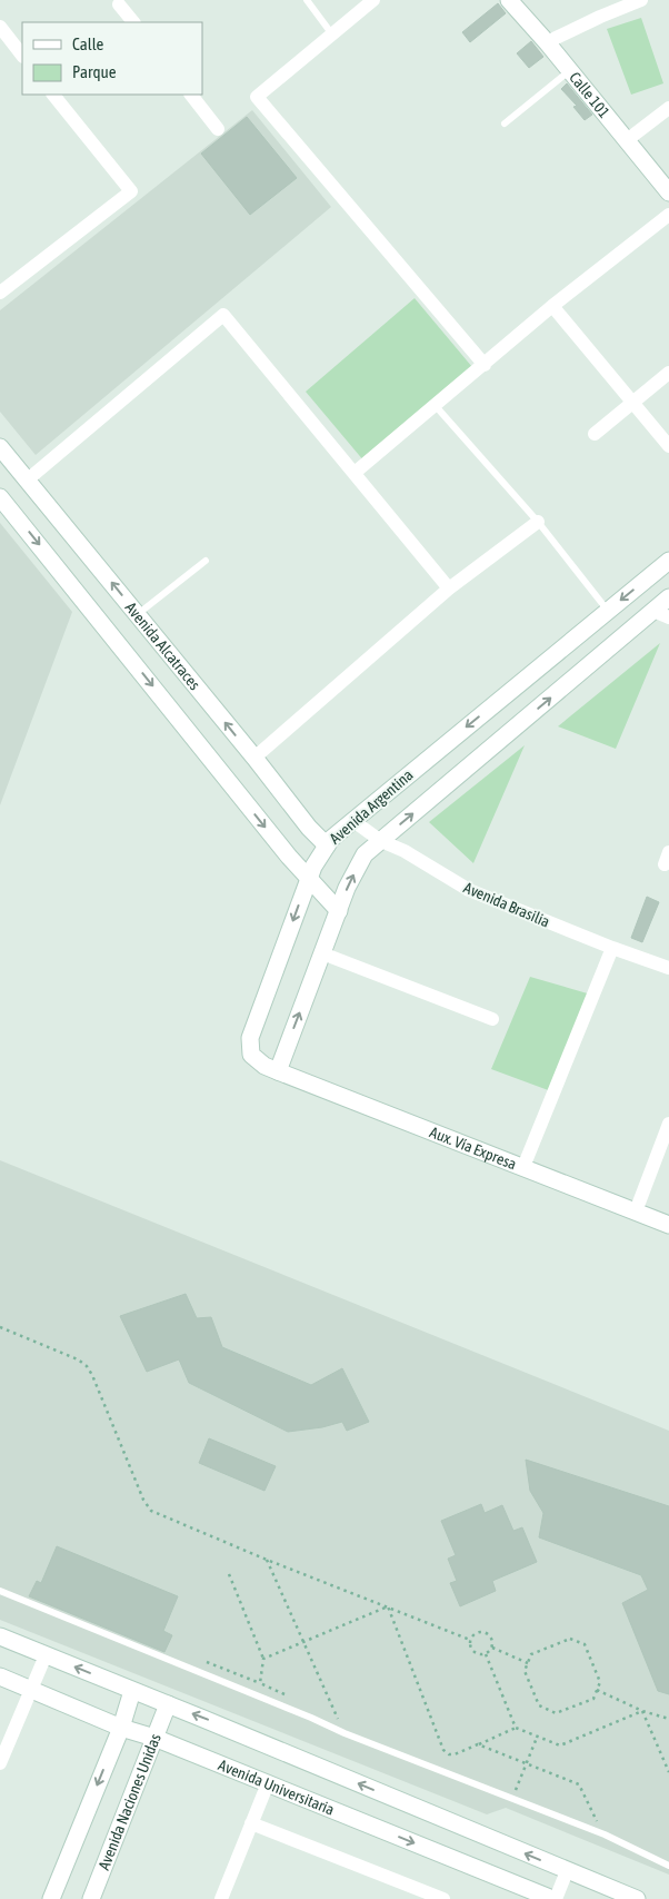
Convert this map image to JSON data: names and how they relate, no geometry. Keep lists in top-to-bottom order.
{
  "streets": {
    "main road": [
      "Calle 101",
      "Avenida Alcatraces",
      "Avenida Argentina",
      "Aux. Vía Expresa",
      "Avenida Universitaria",
      "Avenida Naciones Unidas"
    ],
    "street": ["Avenida Brasilia"]
  },
  "crossings": [
    ["Avenida Alcatraces", "Avenida Argentina"],
    ["Avenida Argentina", "Avenida Brasilia"],
    ["Avenida Argentina", "Aux. Vía Expresa"],
    ["Avenida Universitaria", "Avenida Naciones Unidas"]
  ],
  "legend": ["Calle", "Parque"]
}
